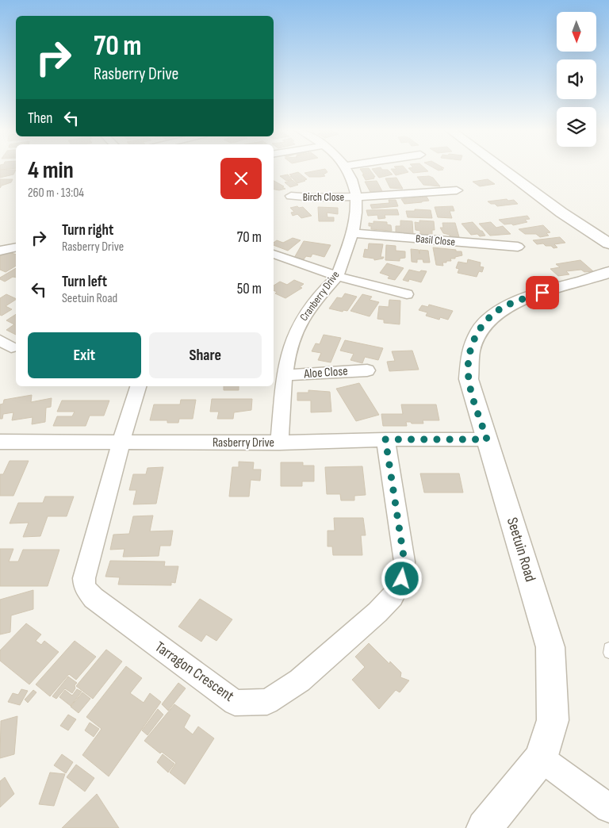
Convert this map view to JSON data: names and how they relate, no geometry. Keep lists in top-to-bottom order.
{
  "streets": {
    "street": [
      "Birch Close",
      "Basil Close",
      "Cranberry Drive",
      "Aloe Close",
      "Rasberry Drive",
      "Seetuin Road",
      "Tarragon Crescent"
    ]
  },
  "crossings": [
    ["Birch Close", "Cranberry Drive"],
    ["Basil Close", "Cranberry Drive"],
    ["Cranberry Drive", "Aloe Close"],
    ["Cranberry Drive", "Rasberry Drive"],
    ["Rasberry Drive", "Seetuin Road"],
    ["Rasberry Drive", "Tarragon Crescent"]
  ],
  "north": "bottom",
  "page": {
    "turn": ["70 m", "Rasberry Drive"],
    "then": "Then",
    "heading": ["4 min", "260 m · 13:04"],
    "list": [
      {
        "name": "Turn right",
        "note": "Rasberry Drive",
        "value": "70 m"
      },
      {
        "name": "Turn left",
        "note": "Seetuin Road",
        "value": "50 m"
      }
    ],
    "buttons": ["Exit", "Share"]
  }
}
